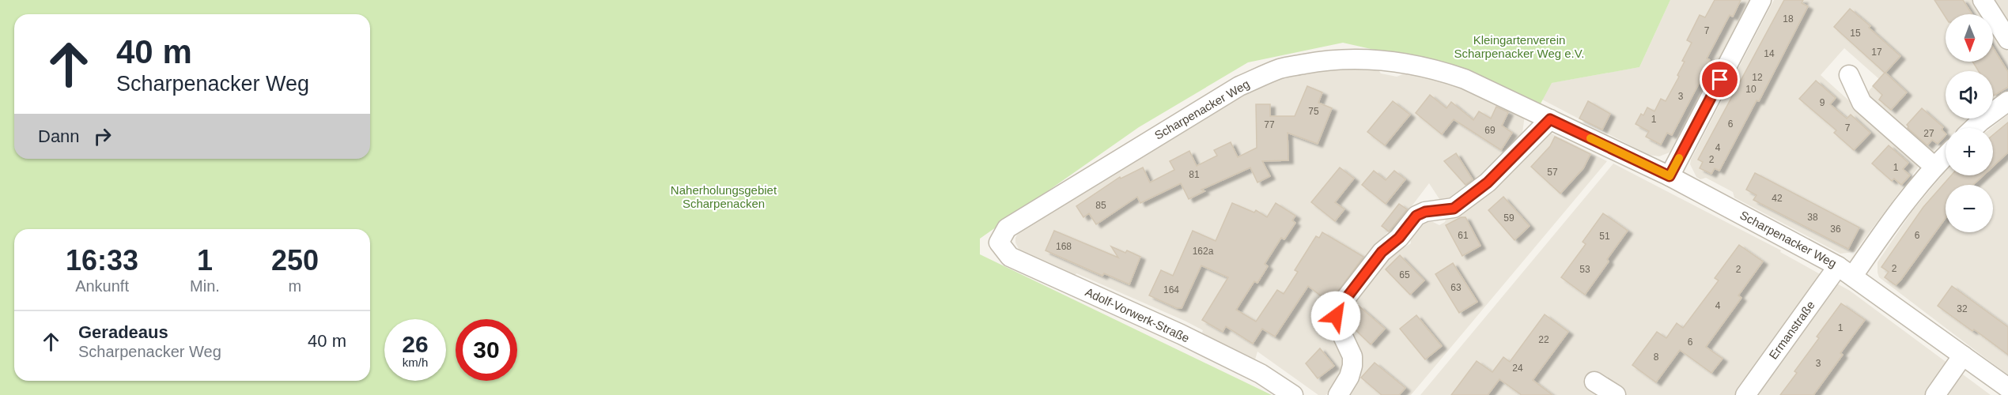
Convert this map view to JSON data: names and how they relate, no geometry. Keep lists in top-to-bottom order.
{
  "streets": {
    "street": ["Scharpenacker Weg", "Adolf-Vorwerk-Straße", "Ermanstraße"]
  },
  "crossings": [
    ["Scharpenacker Weg", "Adolf-Vorwerk-Straße"],
    ["Scharpenacker Weg", "Ermanstraße"]
  ],
  "parks": ["Kleingartenverein Scharpenacker Weg e.V.", "Naherholungsgebiet Scharpenacken"],
  "house_numbers": [
    "18",
    "7",
    "15",
    "17",
    "14",
    "12",
    "10",
    "3",
    "9",
    "75",
    "1",
    "6",
    "77",
    "7",
    "69",
    "27",
    "4",
    "2",
    "1",
    "57",
    "81",
    "42",
    "85",
    "38",
    "59",
    "36",
    "61",
    "6",
    "51",
    "168",
    "162a",
    "2",
    "53",
    "2",
    "65",
    "63",
    "164",
    "4",
    "32",
    "1",
    "22",
    "6",
    "8",
    "3",
    "24"
  ],
  "north": "bottom",
  "page": {
    "map_buttons": ["+", "−"],
    "turn": ["40 m", "Scharpenacker Weg"],
    "then": "Dann",
    "eta": [
      "16:33",
      "Ankunft",
      "1",
      "Min.",
      "250",
      "m"
    ],
    "list": [
      {
        "name": "Geradeaus",
        "note": "Scharpenacker Weg",
        "value": "40 m"
      }
    ],
    "speed": "26 km/h",
    "limit": "30"
  }
}
